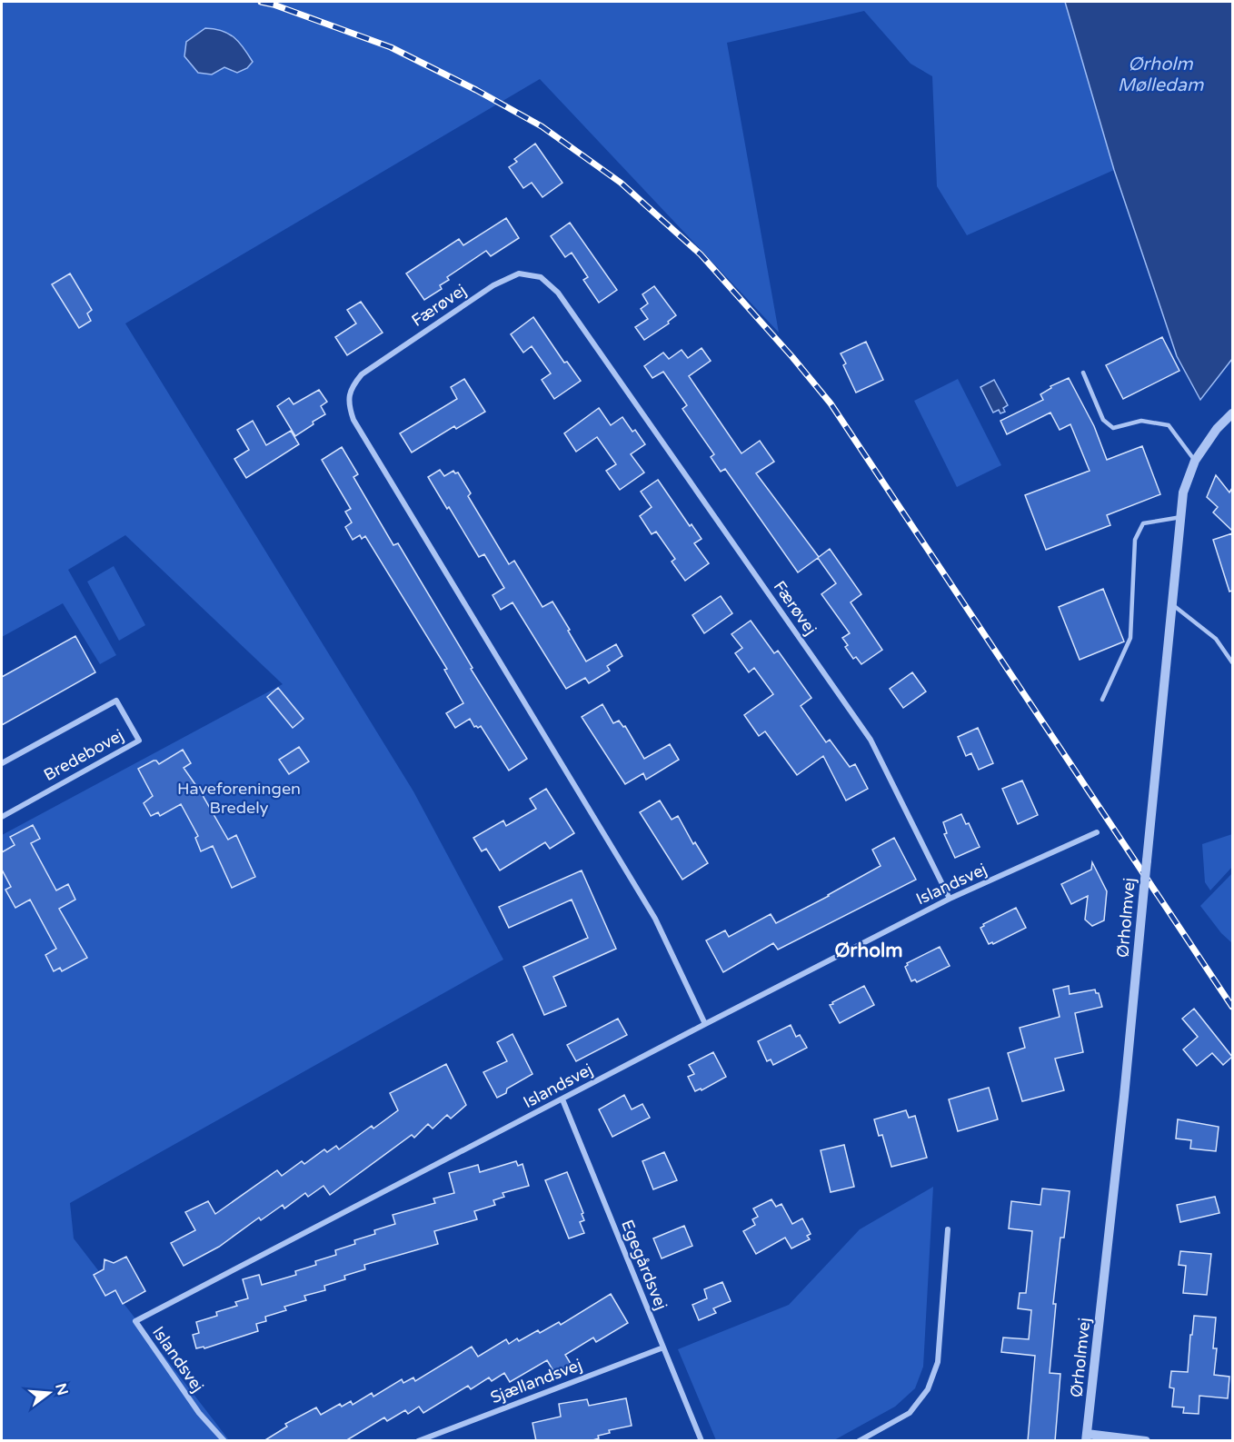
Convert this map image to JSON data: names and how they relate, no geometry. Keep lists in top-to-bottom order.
{
  "streets": {
    "street": [
      "Færøvej",
      "Bredebovej",
      "Islandsvej",
      "Ørholmvej",
      "Egegårdsvej",
      "Sjællandsvej"
    ]
  },
  "crossings": [
    ["Færøvej", "Islandsvej"],
    ["Islandsvej", "Egegårdsvej"],
    ["Egegårdsvej", "Sjællandsvej"]
  ],
  "districts": ["Ørholm"],
  "water": ["Ørholm Mølledam"],
  "parks": ["Haveforeningen Bredely"],
  "north": "right"
}
